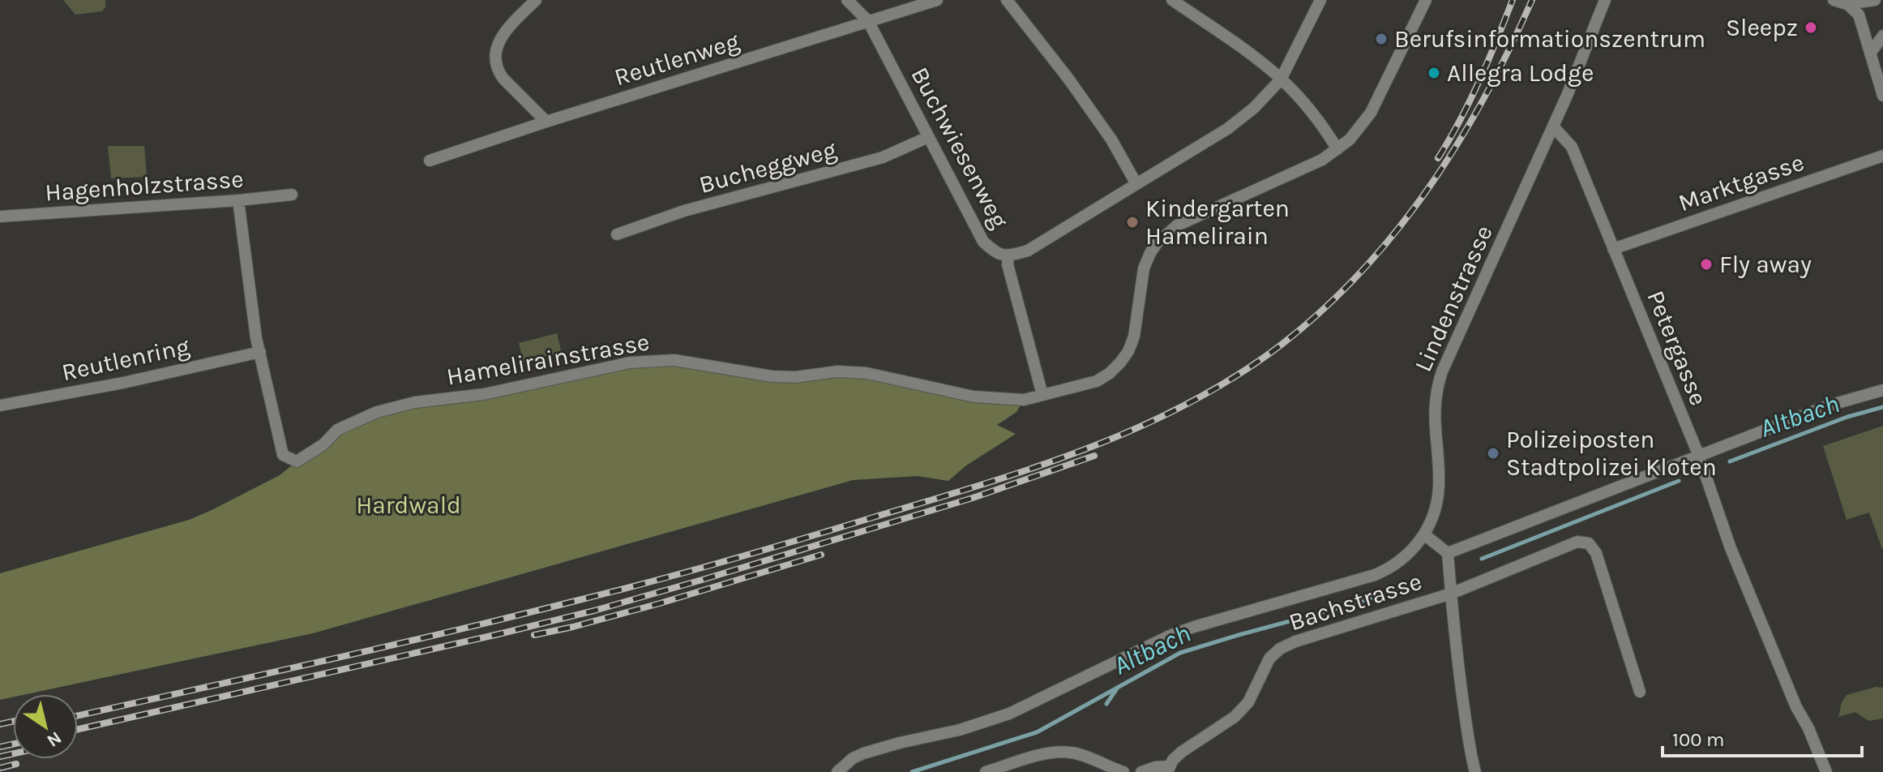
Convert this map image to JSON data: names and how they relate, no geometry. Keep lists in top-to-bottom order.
{
  "streets": {
    "street": [
      "Reutlenweg",
      "Buchwiesenweg",
      "Bucheggweg",
      "Marktgasse",
      "Hagenholzstrasse",
      "Lindenstrasse",
      "Petergasse",
      "Reutlenring",
      "Hamelirainstrasse",
      "Bachstrasse"
    ]
  },
  "crossings": [
    ["Reutlenweg", "Buchwiesenweg"],
    ["Buchwiesenweg", "Bucheggweg"],
    ["Marktgasse", "Petergasse"],
    ["Hagenholzstrasse", "Hamelirainstrasse"],
    ["Lindenstrasse", "Petergasse"],
    ["Reutlenring", "Hamelirainstrasse"]
  ],
  "water": ["Altbach"],
  "parks": ["Hardwald"],
  "places": [
    "Sleepz",
    "Berufsinformationszentrum",
    "Allegra Lodge",
    "Kindergarten Hamelirain",
    "Fly away",
    "Polizeiposten Stadtpolizei Kloten"
  ],
  "scale_bar": "100 m",
  "north": "bottom right"
}
